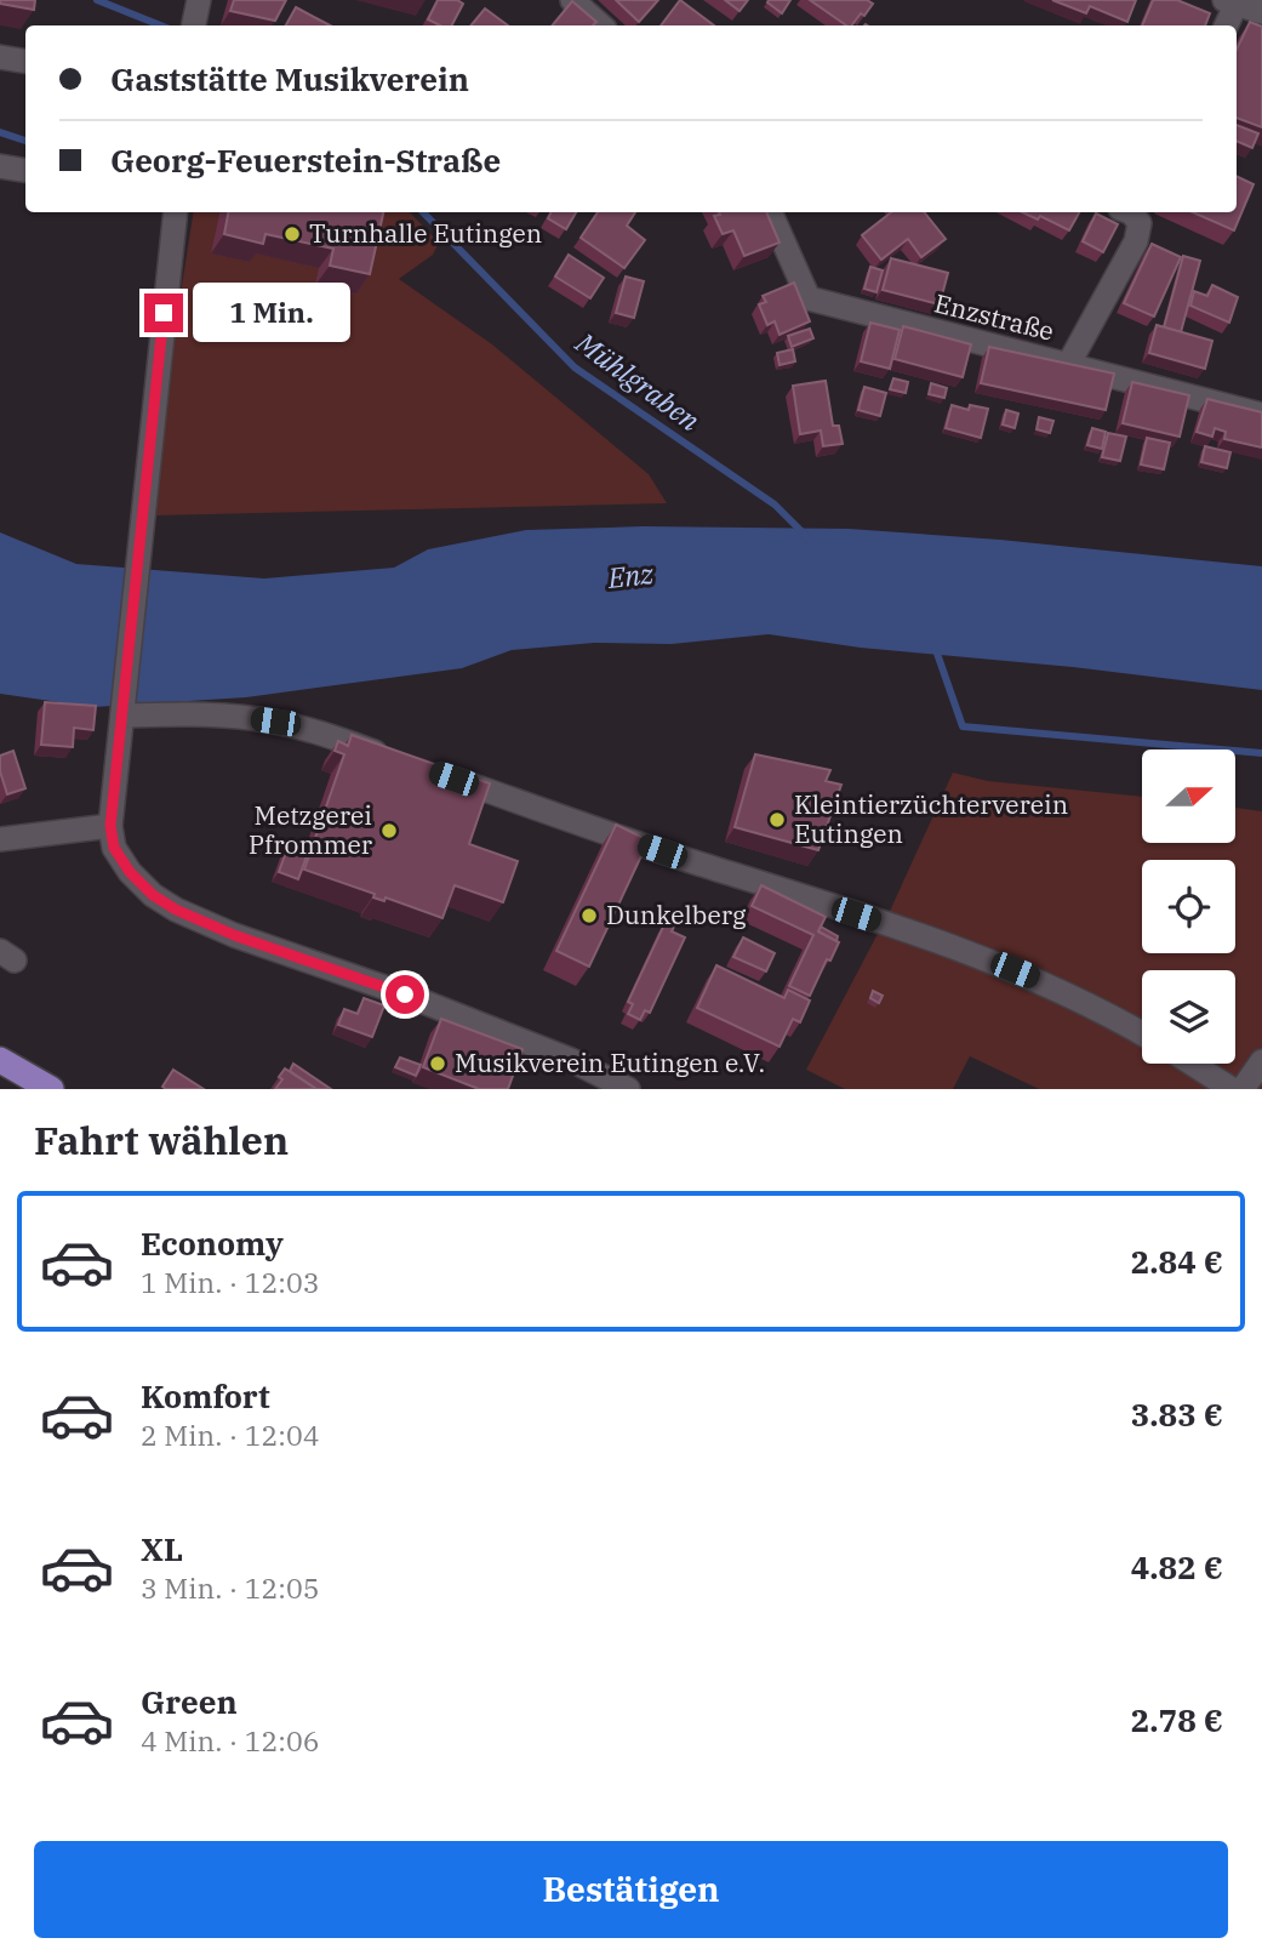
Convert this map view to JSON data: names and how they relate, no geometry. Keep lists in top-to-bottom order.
{
  "streets": {
    "street": ["Enzstraße"]
  },
  "water": ["Mühlgraben", "Enz"],
  "places": [
    "Turnhalle Eutingen",
    "Kleintierzüchterverein Eutingen",
    "Metzgerei Pfrommer",
    "Dunkelberg",
    "Musikverein Eutingen e.V."
  ],
  "north": "right",
  "page": {
    "banner": ["Gaststätte Musikverein", "Georg-Feuerstein-Straße"],
    "bubble": "1 Min.",
    "heading": "Fahrt wählen",
    "list": [
      {
        "name": "Economy",
        "note": "1 Min. · 12:03",
        "value": "2.84 €"
      },
      {
        "name": "Komfort",
        "note": "2 Min. · 12:04",
        "value": "3.83 €"
      },
      {
        "name": "XL",
        "note": "3 Min. · 12:05",
        "value": "4.82 €"
      },
      {
        "name": "Green",
        "note": "4 Min. · 12:06",
        "value": "2.78 €"
      }
    ],
    "buttons": "Bestätigen"
  }
}
